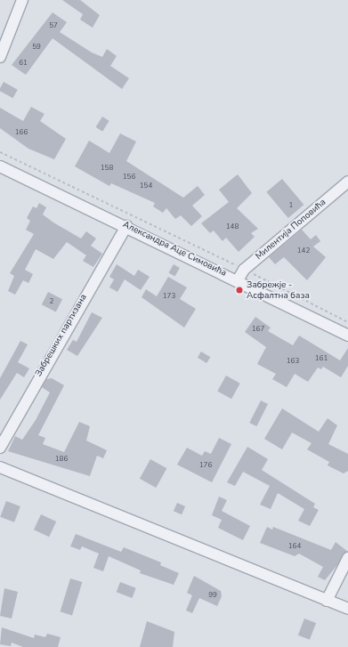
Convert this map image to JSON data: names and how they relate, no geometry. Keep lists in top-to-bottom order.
{
  "streets": {
    "street": ["Милентија Поповића", "Александра Аце Симовића", "Забрешких партизана"]
  },
  "crossings": [
    ["Милентија Поповића", "Александра Аце Симовића"],
    ["Александра Аце Симовића", "Забрешких партизана"]
  ],
  "places": ["Забрежје - Асфалтна база"],
  "house_numbers": [
    "57",
    "59",
    "61",
    "166",
    "158",
    "156",
    "154",
    "1",
    "148",
    "142",
    "173",
    "2",
    "167",
    "161",
    "163",
    "186",
    "176",
    "164",
    "99"
  ]
}
